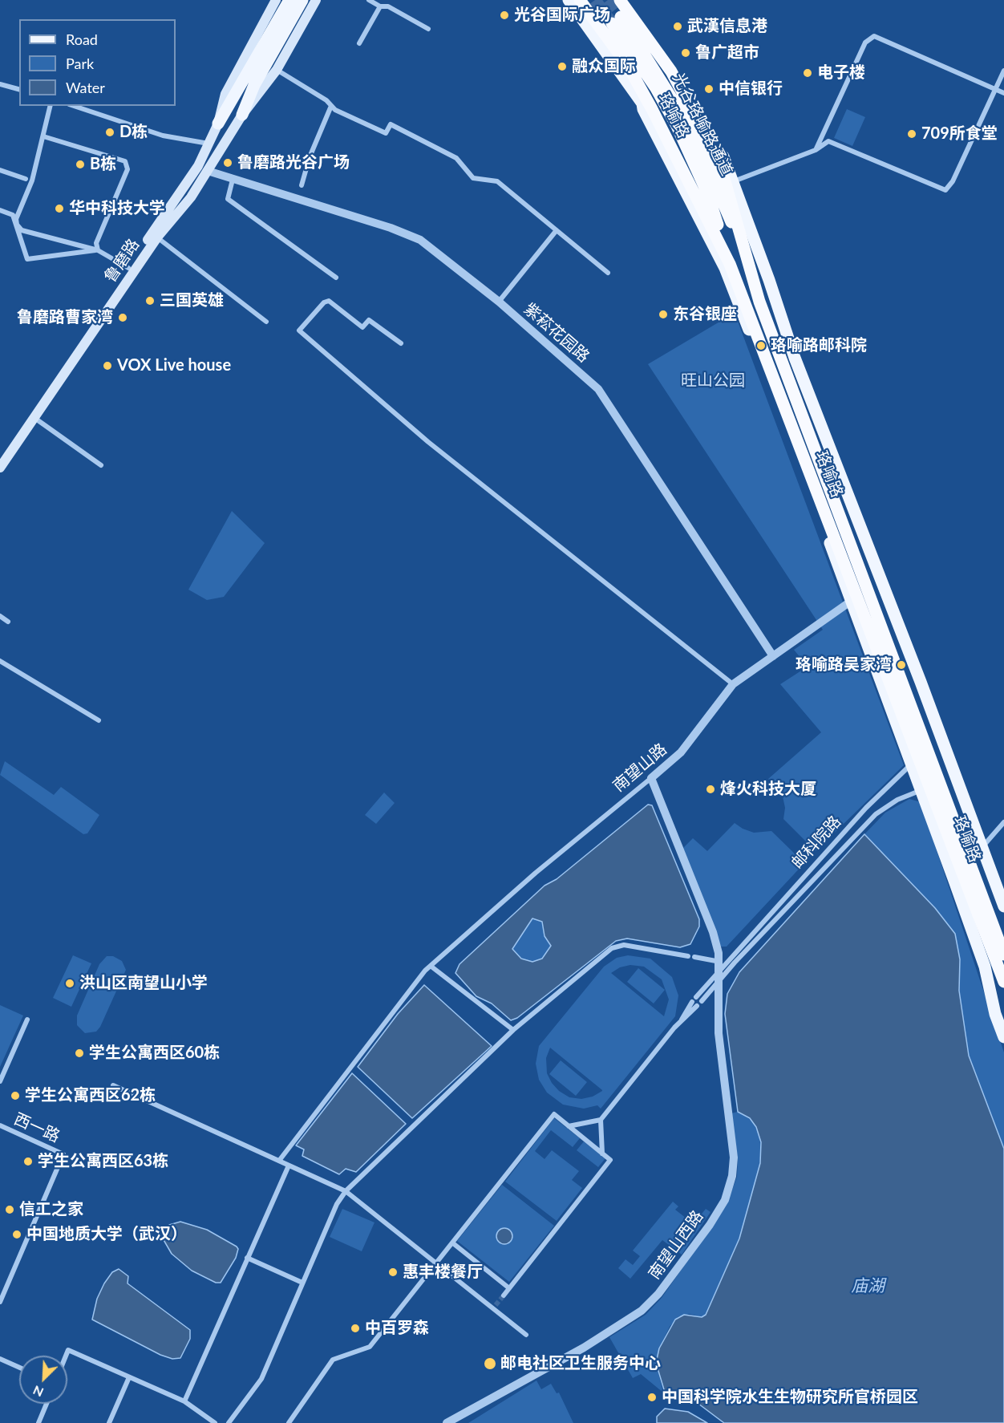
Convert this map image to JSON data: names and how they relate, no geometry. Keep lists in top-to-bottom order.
{
  "streets": {
    "highway": ["珞喻路", "光谷珞喻路通道"],
    "main road": ["鲁磨路"],
    "street": [
      "紫菘花园路",
      "南望山路",
      "邮科院路",
      "西一路",
      "南望山西路"
    ]
  },
  "crossings": [
    ["珞喻路", "光谷珞喻路通道"],
    ["珞喻路", "南望山路"],
    ["珞喻路", "邮科院路"],
    ["鲁磨路", "紫菘花园路"],
    ["紫菘花园路", "南望山路"],
    ["南望山路", "南望山西路"],
    ["邮科院路", "南望山西路"]
  ],
  "water": ["庙湖"],
  "parks": ["旺山公园"],
  "places": [
    "光谷国际广场",
    "武漢信息港",
    "鲁广超市",
    "融众国际",
    "电子楼",
    "中信银行",
    "D栋",
    "709所食堂",
    "鲁磨路光谷广场",
    "B栋",
    "华中科技大学",
    "三国英雄",
    "东谷银座",
    "鲁磨路曹家湾",
    "珞喻路邮科院",
    "VOX Live house",
    "珞喻路吴家湾",
    "烽火科技大厦",
    "洪山区南望山小学",
    "学生公寓西区60栋",
    "学生公寓西区62栋",
    "学生公寓西区63栋",
    "信工之家",
    "中国地质大学（武汉）",
    "惠丰楼餐厅",
    "中百罗森",
    "邮电社区卫生服务中心",
    "中国科学院水生生物研究所官桥园区"
  ],
  "legend": ["Road", "Park", "Water"],
  "north": "bottom left"
}
